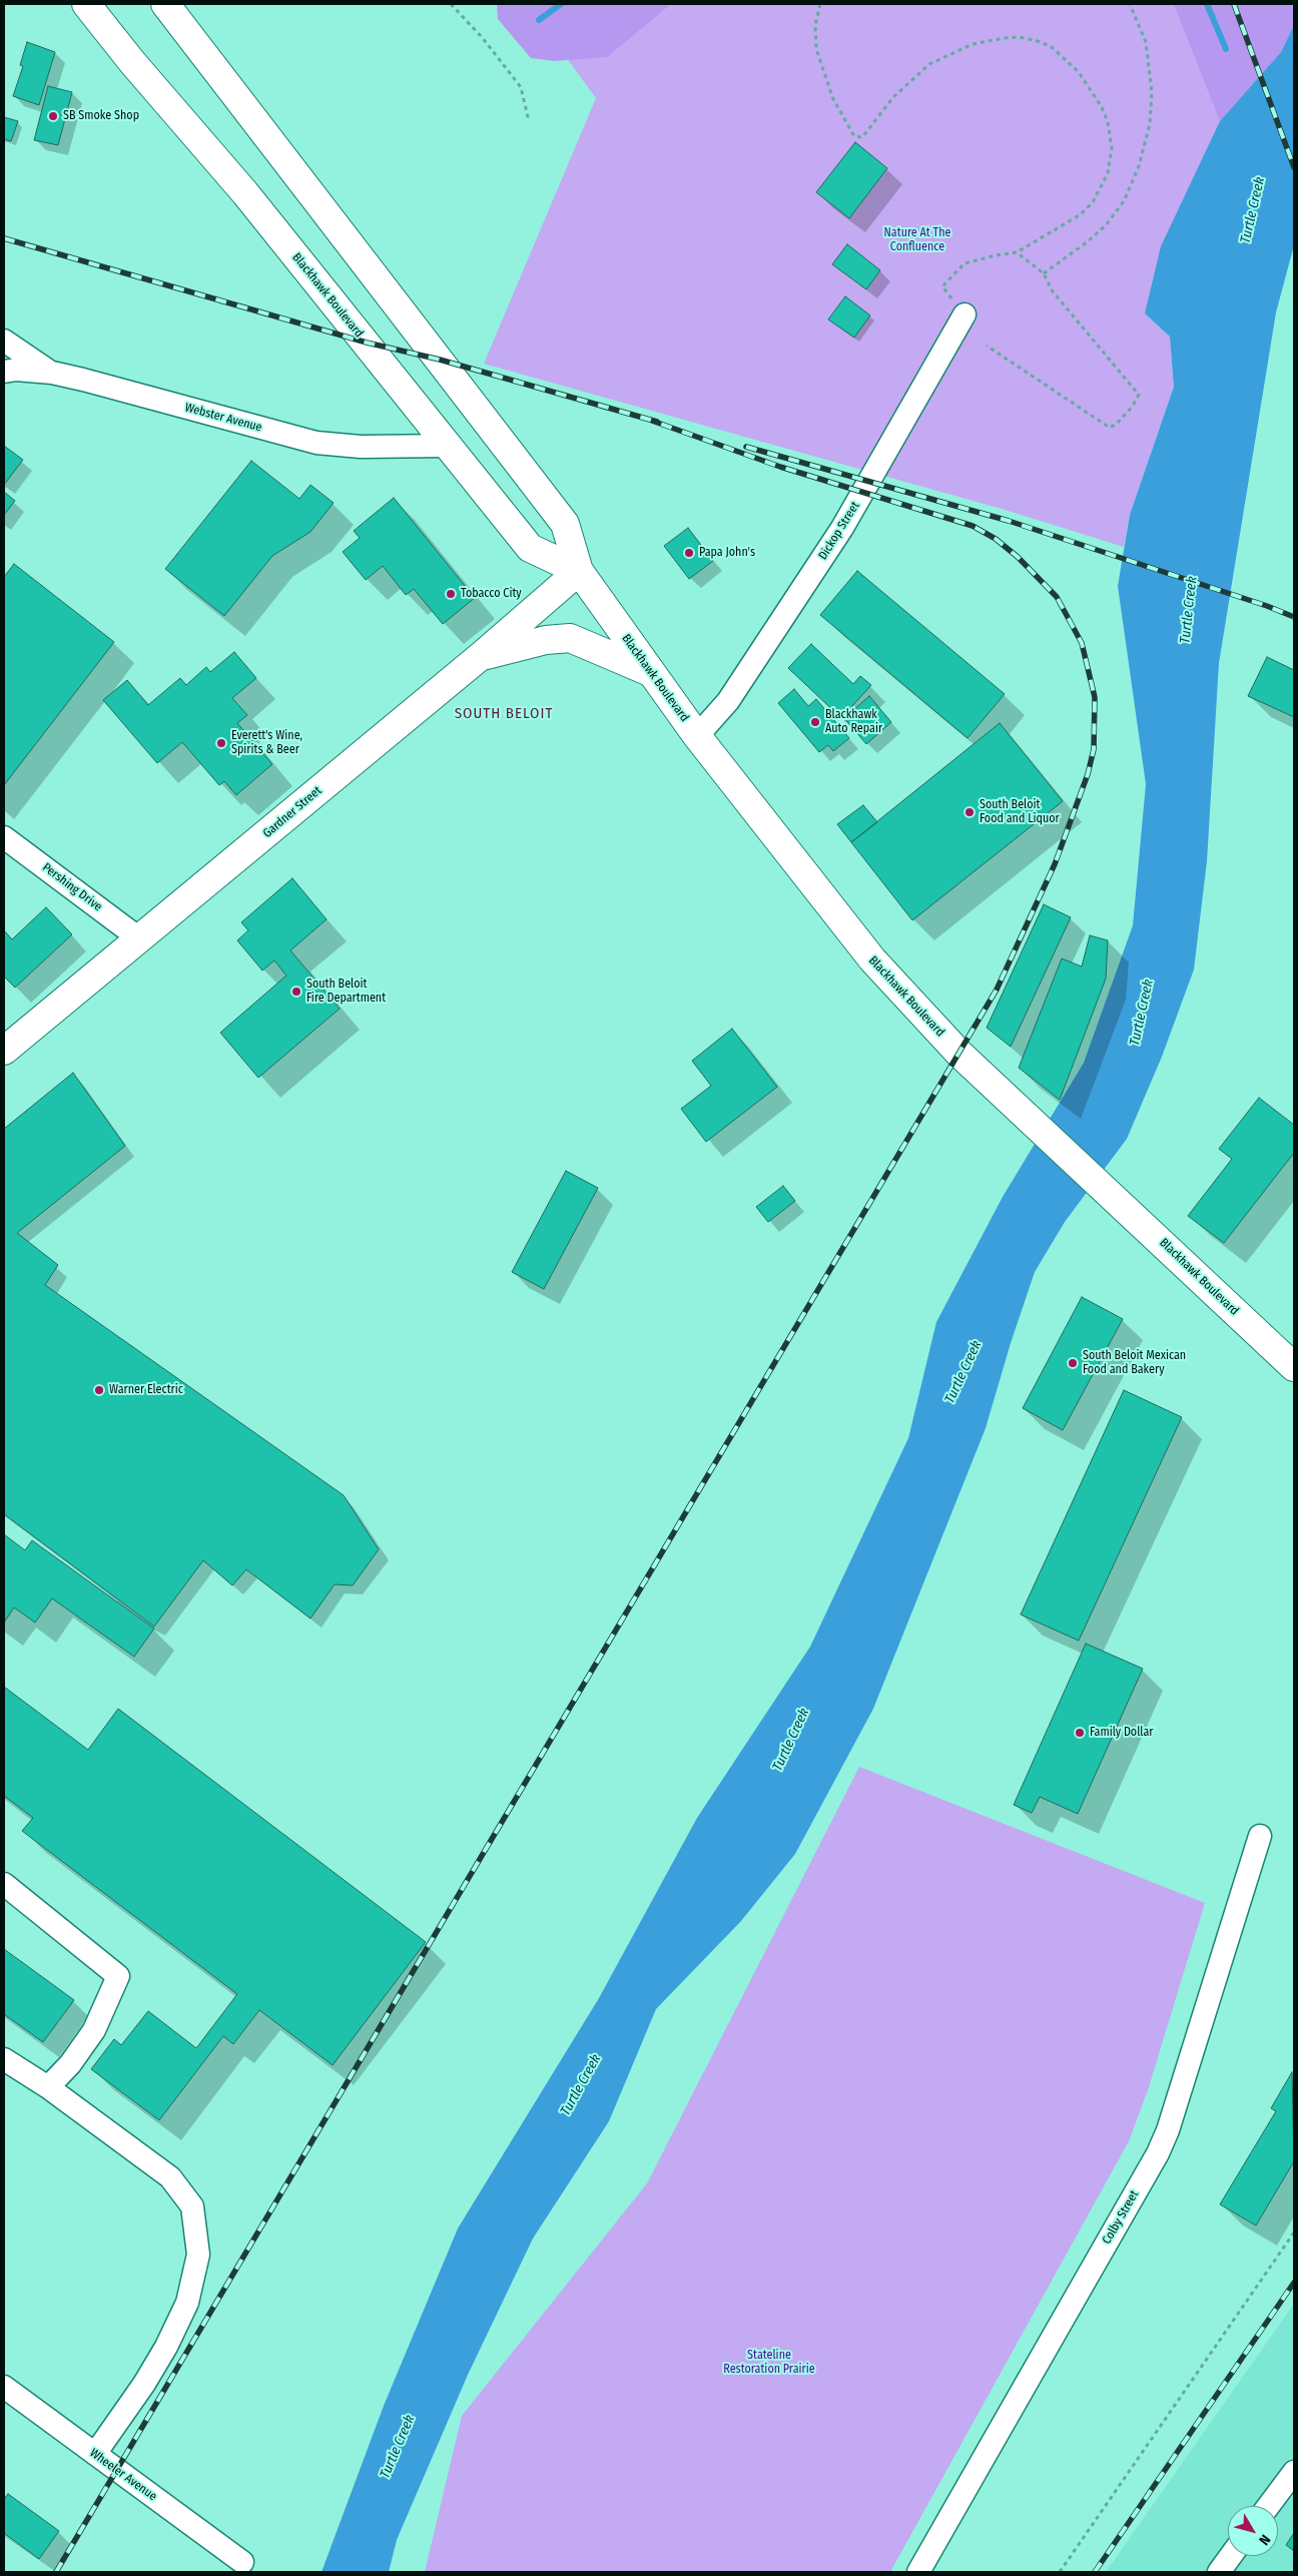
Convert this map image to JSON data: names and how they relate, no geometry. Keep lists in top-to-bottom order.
{
  "streets": {
    "main road": ["Blackhawk Boulevard", "Gardner Street"],
    "street": [
      "Webster Avenue",
      "Dickop Street",
      "Pershing Drive",
      "Colby Street",
      "Wheeler Avenue"
    ]
  },
  "crossings": [
    ["Blackhawk Boulevard", "Webster Avenue"],
    ["Blackhawk Boulevard", "Dickop Street"],
    ["Blackhawk Boulevard", "Gardner Street"],
    ["Gardner Street", "Pershing Drive"]
  ],
  "districts": ["SOUTH BELOIT"],
  "water": ["Turtle Creek"],
  "parks": ["Nature At The Confluence", "Stateline Restoration Prairie"],
  "places": [
    "SB Smoke Shop",
    "Papa John's",
    "Tobacco City",
    "Blackhawk Auto Repair",
    "Everett's Wine, Spirits & Beer",
    "South Beloit Food and Liquor",
    "South Beloit Fire Department",
    "South Beloit Mexican Food and Bakery",
    "Warner Electric",
    "Family Dollar"
  ],
  "north": "bottom right"
}
